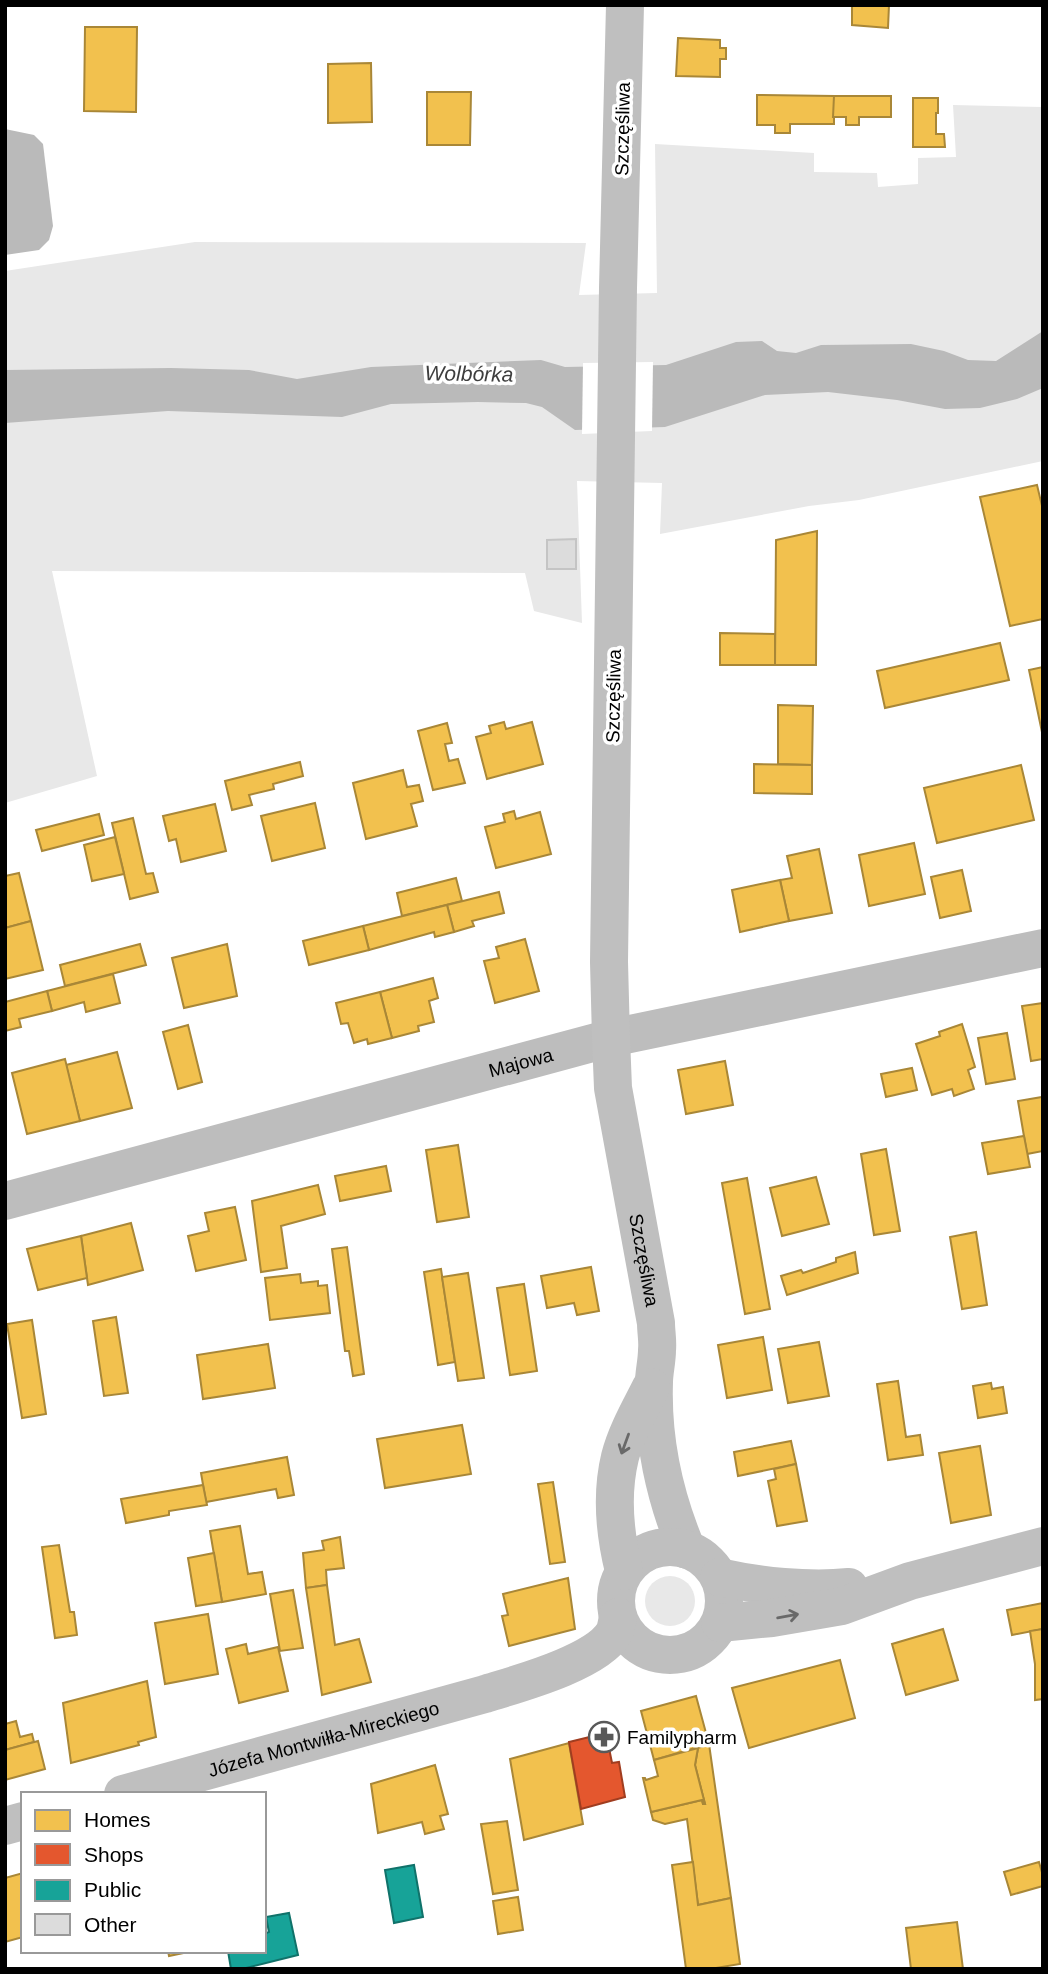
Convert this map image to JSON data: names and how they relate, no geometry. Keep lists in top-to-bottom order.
{
  "streets": {
    "street": ["Szczęśliwa", "Majowa", "Józefa Montwiłła-Mireckiego"]
  },
  "crossings": [
    ["Szczęśliwa", "Majowa"],
    ["Szczęśliwa", "Józefa Montwiłła-Mireckiego"]
  ],
  "water": ["Wolbórka"],
  "places": {
    "pharmacy": ["Familypharm"]
  },
  "legend": [
    "Homes",
    "Shops",
    "Public",
    "Other"
  ]
}
